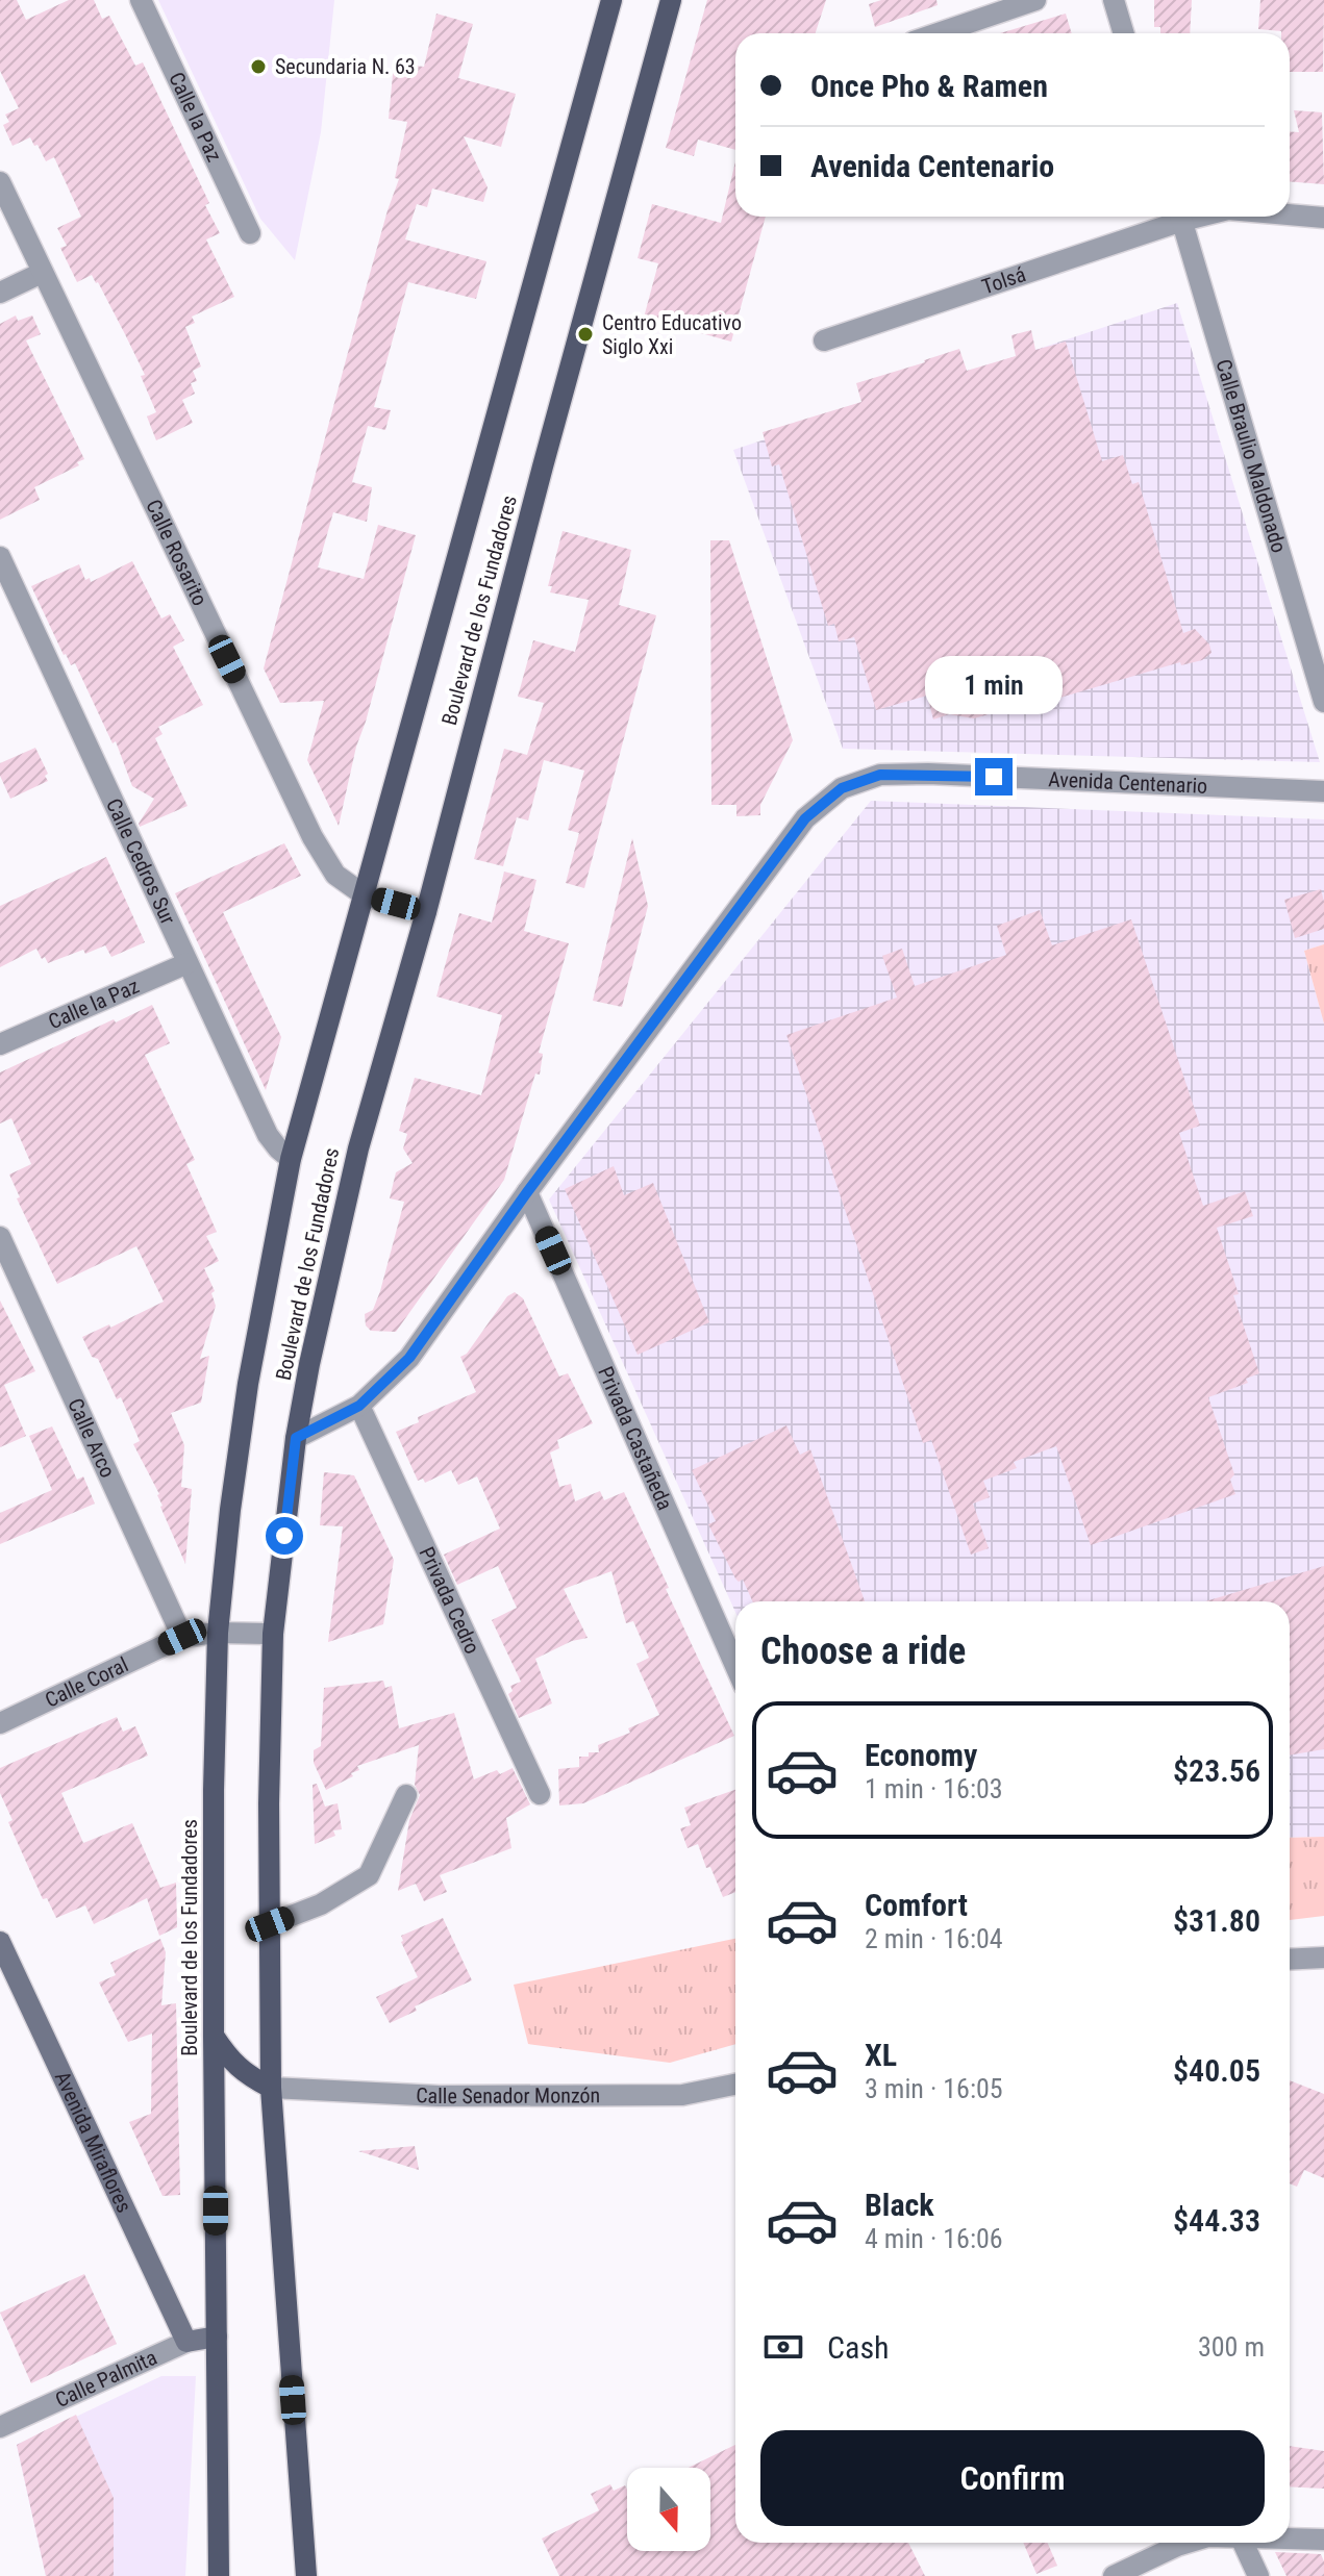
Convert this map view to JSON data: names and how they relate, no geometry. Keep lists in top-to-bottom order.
{
  "streets": {
    "main road": ["Boulevard de los Fundadores", "Avenida Miraflores", "Calle Palmita"],
    "street": [
      "Calle la Paz",
      "Tolsá",
      "Calle Braulio Maldonado",
      "Calle Rosarito",
      "Avenida Centenario",
      "Calle Cedros Sur",
      "Calle Arco",
      "Privada Castañeda",
      "Privada Cedro",
      "Calle Coral",
      "Calle Senador Monzón"
    ]
  },
  "crossings": [
    ["Calle la Paz", "Calle Cedros Sur"],
    ["Calle Rosarito", "Boulevard de los Fundadores"],
    ["Boulevard de los Fundadores", "Avenida Centenario"],
    ["Boulevard de los Fundadores", "Calle Cedros Sur"],
    ["Boulevard de los Fundadores", "Calle Coral"],
    ["Boulevard de los Fundadores", "Calle Senador Monzón"],
    ["Boulevard de los Fundadores", "Calle Palmita"],
    ["Avenida Centenario", "Privada Castañeda"],
    ["Avenida Centenario", "Privada Cedro"],
    ["Calle Arco", "Calle Coral"],
    ["Avenida Miraflores", "Calle Palmita"]
  ],
  "places": ["Secundaria N. 63", "Centro Educativo Siglo Xxi"],
  "north": "bottom",
  "page": {
    "banner": ["Once Pho & Ramen", "Avenida Centenario"],
    "bubble": "1 min",
    "heading": "Choose a ride",
    "list": [
      {
        "name": "Economy",
        "note": "1 min · 16:03",
        "value": "$23.56"
      },
      {
        "name": "Comfort",
        "note": "2 min · 16:04",
        "value": "$31.80"
      },
      {
        "name": "XL",
        "note": "3 min · 16:05",
        "value": "$40.05"
      },
      {
        "name": "Black",
        "note": "4 min · 16:06",
        "value": "$44.33"
      }
    ],
    "pay": ["Cash", "300 m"],
    "buttons": "Confirm"
  }
}
